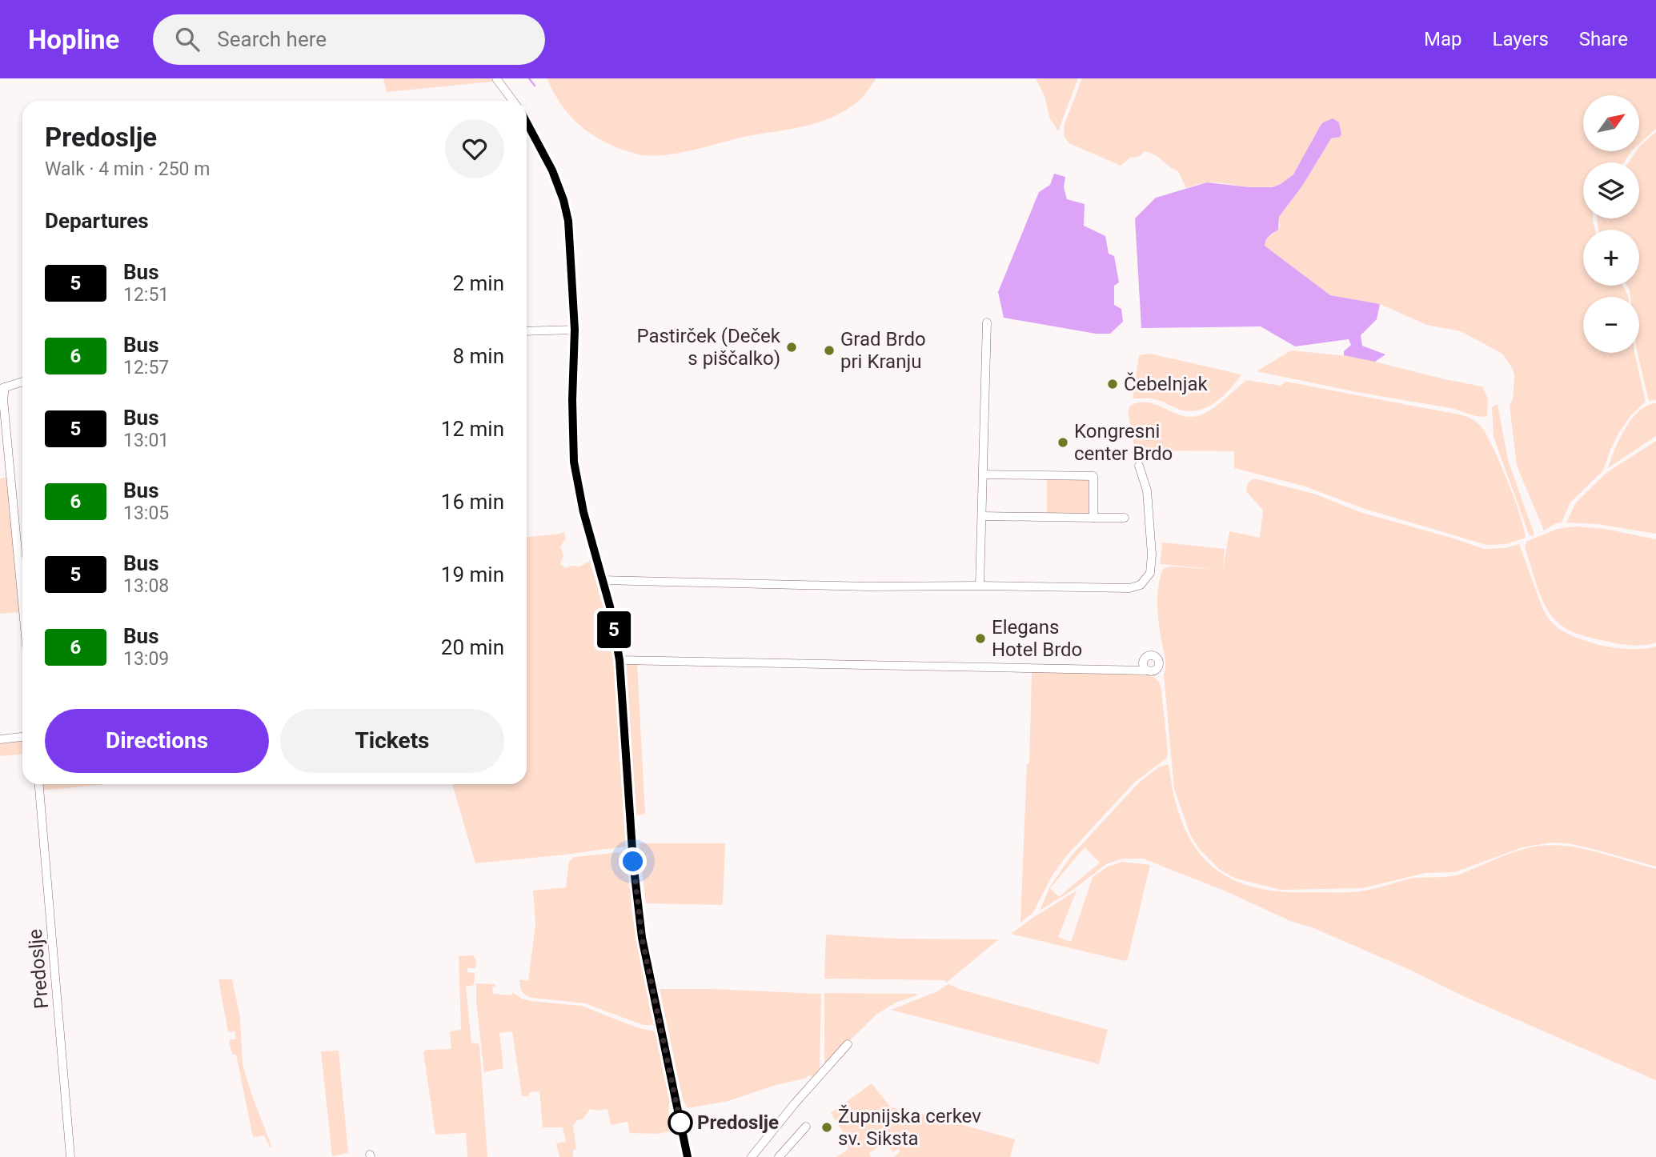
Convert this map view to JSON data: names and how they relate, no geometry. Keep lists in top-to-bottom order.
{
  "streets": {
    "street": ["Predoslje"]
  },
  "places": [
    "Pastirček (Deček s piščalko)",
    "Grad Brdo pri Kranju",
    "Čebelnjak",
    "Kongresni center Brdo",
    "Elegans Hotel Brdo",
    "Predoslje",
    "Župnijska cerkev sv. Siksta"
  ],
  "lines": ["bus line 5"],
  "north": "top right",
  "page": {
    "header": "Hopline",
    "search": "Search here",
    "nav": ["Map", "Layers", "Share"],
    "on_map": "5",
    "map_buttons": ["+", "−"],
    "heading": [
      ["Predoslje", "Walk · 4 min · 250 m"],
      "Departures"
    ],
    "list": [
      {
        "mark": "5",
        "name": "Bus",
        "note": "12:51",
        "value": "2 min"
      },
      {
        "mark": "6",
        "name": "Bus",
        "note": "12:57",
        "value": "8 min"
      },
      {
        "mark": "5",
        "name": "Bus",
        "note": "13:01",
        "value": "12 min"
      },
      {
        "mark": "6",
        "name": "Bus",
        "note": "13:05",
        "value": "16 min"
      },
      {
        "mark": "5",
        "name": "Bus",
        "note": "13:08",
        "value": "19 min"
      },
      {
        "mark": "6",
        "name": "Bus",
        "note": "13:09",
        "value": "20 min"
      }
    ],
    "buttons": ["Directions", "Tickets"]
  }
}
